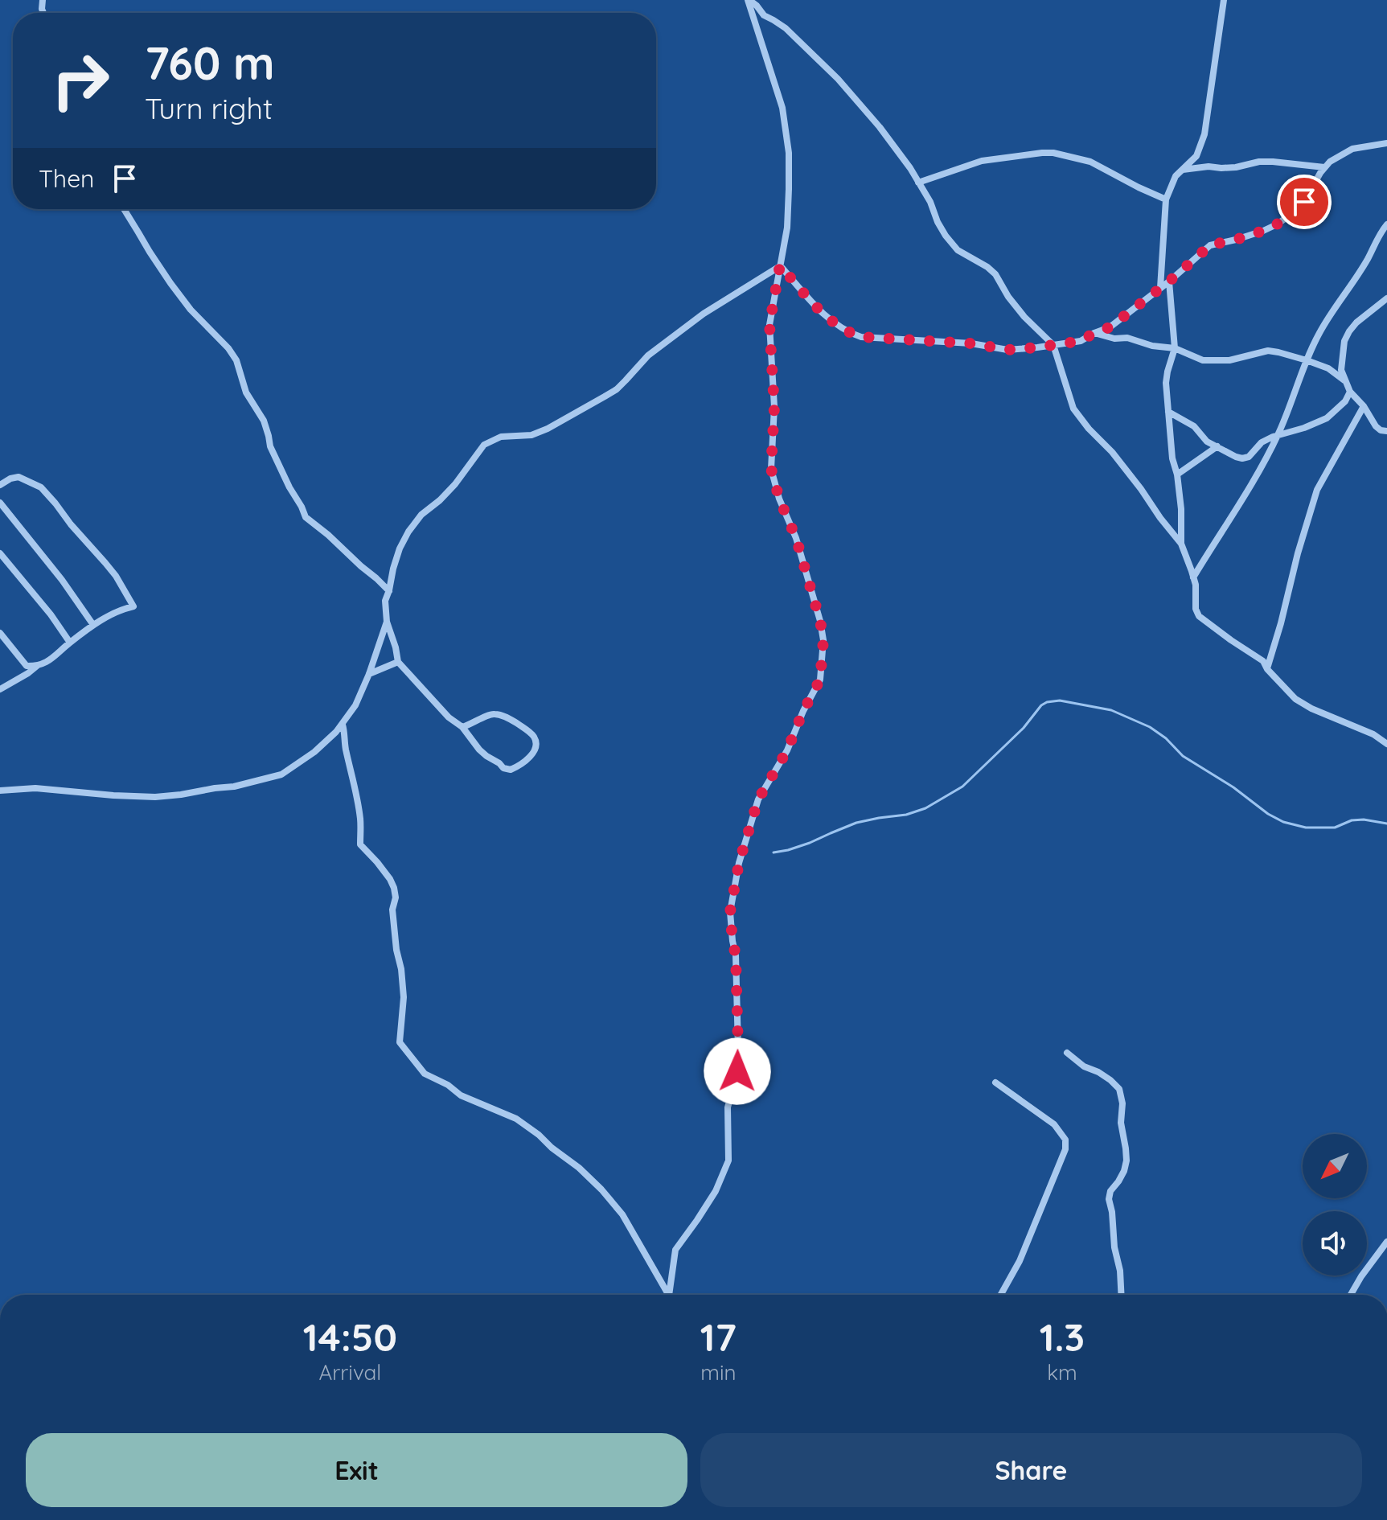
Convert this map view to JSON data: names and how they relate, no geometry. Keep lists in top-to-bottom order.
{
  "north": "bottom left",
  "page": {
    "turn": ["760 m", "Turn right"],
    "then": "Then",
    "eta": [
      "14:50",
      "Arrival",
      "17",
      "min",
      "1.3",
      "km"
    ],
    "buttons": ["Exit", "Share"]
  }
}
